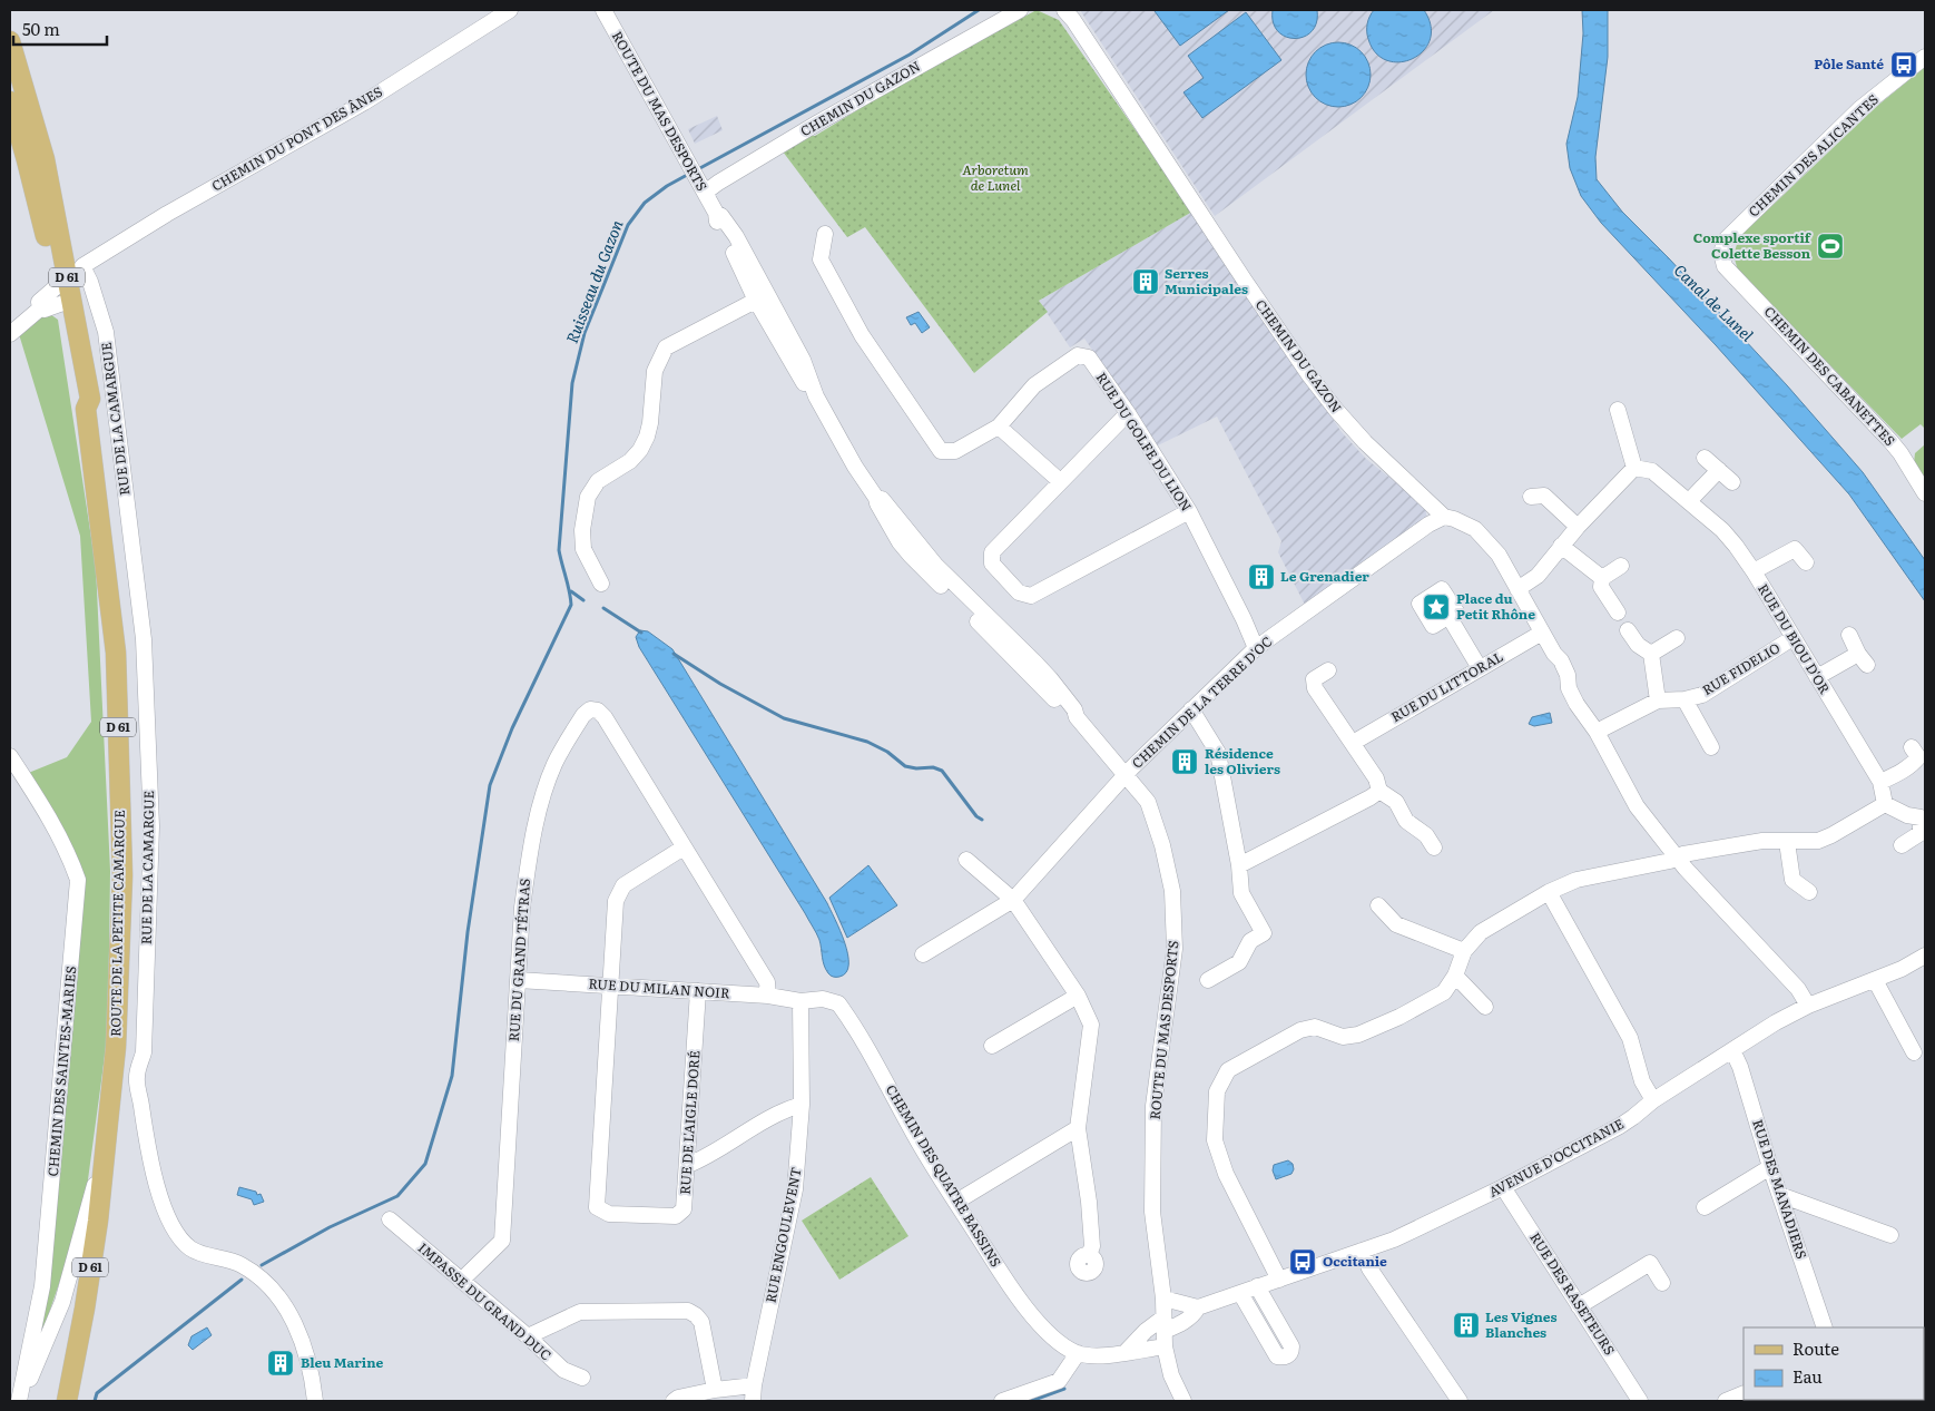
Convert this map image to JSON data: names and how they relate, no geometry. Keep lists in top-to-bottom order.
{
  "streets": {
    "main road": ["D 61", "ROUTE DE LA PETITE CAMARGUE"],
    "street": [
      "CHEMIN DU GAZON",
      "ROUTE DU MAS DESPORTS",
      "CHEMIN DU PONT DES ÂNES",
      "CHEMIN DES ALICANTES",
      "CHEMIN DES CABANETTES",
      "RUE DE LA CAMARGUE",
      "RUE DU GOLFE DU LION",
      "RUE DU BIOU D'OR",
      "RUE FIDELIO",
      "RUE DU LITTORAL",
      "CHEMIN DE LA TERRE D'OC",
      "RUE DU GRAND TÉTRAS",
      "RUE DU MILAN NOIR",
      "CHEMIN DES SAINTES-MARIES",
      "RUE DE L'AIGLE DORÉ",
      "AVENUE D'OCCITANIE",
      "CHEMIN DES QUATRE BASSINS",
      "RUE DES MANADIERS",
      "RUE ENGOULEVENT",
      "RUE DES RASETEURS",
      "IMPASSE DU GRAND DUC"
    ]
  },
  "crossings": [
    ["CHEMIN DU GAZON", "ROUTE DU MAS DESPORTS"],
    ["CHEMIN DU GAZON", "CHEMIN DE LA TERRE D'OC"],
    ["ROUTE DU MAS DESPORTS", "CHEMIN DE LA TERRE D'OC"],
    ["ROUTE DU MAS DESPORTS", "AVENUE D'OCCITANIE"],
    ["ROUTE DU MAS DESPORTS", "CHEMIN DES QUATRE BASSINS"],
    ["CHEMIN DU PONT DES ÂNES", "RUE DE LA CAMARGUE"],
    ["CHEMIN DU PONT DES ÂNES", "ROUTE DE LA PETITE CAMARGUE"],
    ["CHEMIN DES ALICANTES", "CHEMIN DES CABANETTES"],
    ["RUE DE LA CAMARGUE", "ROUTE DE LA PETITE CAMARGUE"],
    ["RUE DU GOLFE DU LION", "CHEMIN DE LA TERRE D'OC"],
    ["RUE DU BIOU D'OR", "RUE FIDELIO"],
    ["RUE DU GRAND TÉTRAS", "RUE DU MILAN NOIR"],
    ["RUE DU GRAND TÉTRAS", "IMPASSE DU GRAND DUC"],
    ["RUE DU MILAN NOIR", "RUE DE L'AIGLE DORÉ"],
    ["RUE DU MILAN NOIR", "CHEMIN DES QUATRE BASSINS"],
    ["RUE DU MILAN NOIR", "RUE ENGOULEVENT"],
    ["AVENUE D'OCCITANIE", "CHEMIN DES QUATRE BASSINS"],
    ["AVENUE D'OCCITANIE", "RUE DES MANADIERS"],
    ["AVENUE D'OCCITANIE", "RUE DES RASETEURS"],
    ["CHEMIN DES QUATRE BASSINS", "RUE ENGOULEVENT"]
  ],
  "water": ["Ruisseau du Gazon", "Canal de Lunel"],
  "parks": ["Arboretum de Lunel"],
  "places": {
    "bus stop": ["Pôle Santé", "Occitanie"],
    "sports": ["Complexe sportif Colette Besson"],
    "building": [
      "Serres Municipales",
      "Le Grenadier",
      "Résidence les Oliviers",
      "Les Vignes Blanches",
      "Bleu Marine"
    ],
    "place": ["Place du Petit Rhône"]
  },
  "legend": ["Route", "Eau"],
  "scale_bar": "50 m"
}
